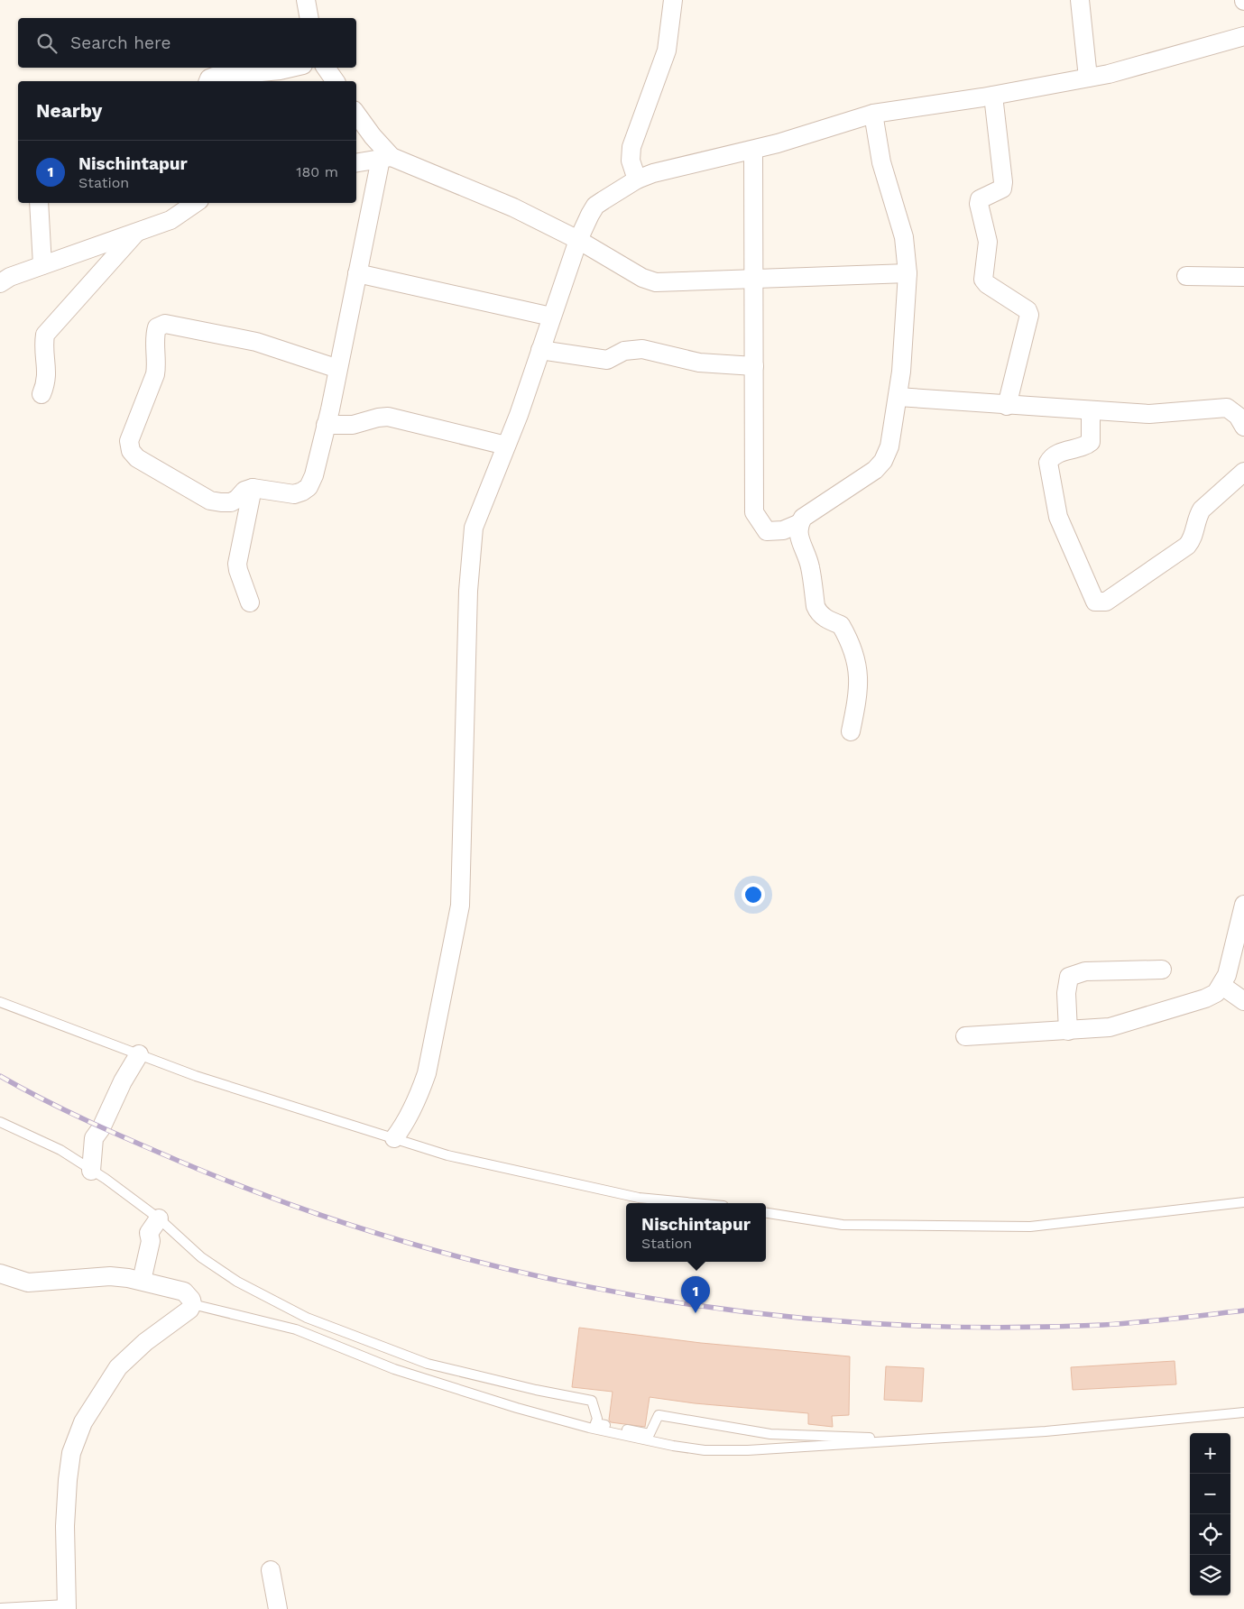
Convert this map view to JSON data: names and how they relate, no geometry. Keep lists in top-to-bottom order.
{
  "page": {
    "search": "Search here",
    "heading": "Nearby",
    "list": [
      {
        "mark": "1",
        "name": "Nischintapur",
        "note": "Station",
        "value": "180 m"
      }
    ],
    "popup": ["Nischintapur", "Station"],
    "pins": "1",
    "map_buttons": ["+", "−"]
  }
}
